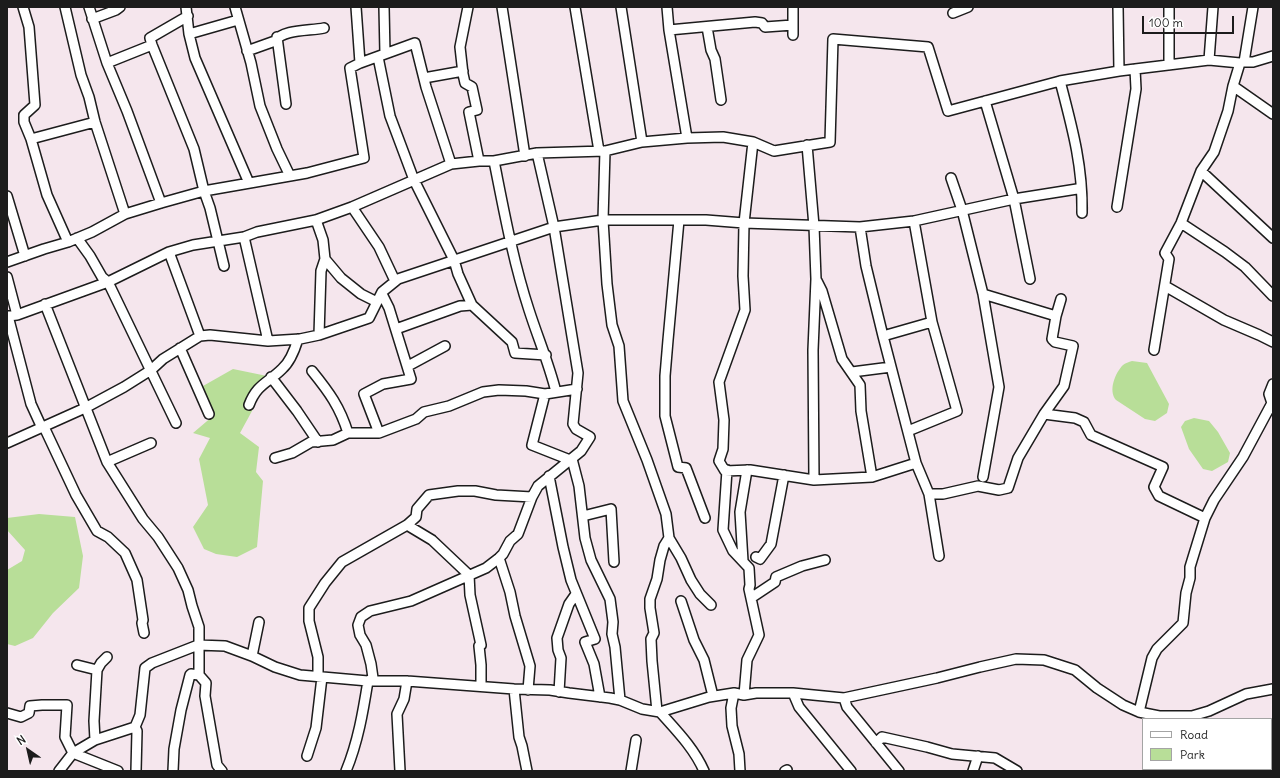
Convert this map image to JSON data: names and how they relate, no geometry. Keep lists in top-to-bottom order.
{
  "legend": ["Road", "Park"],
  "scale_bar": "100 m",
  "north": "top left"
}
